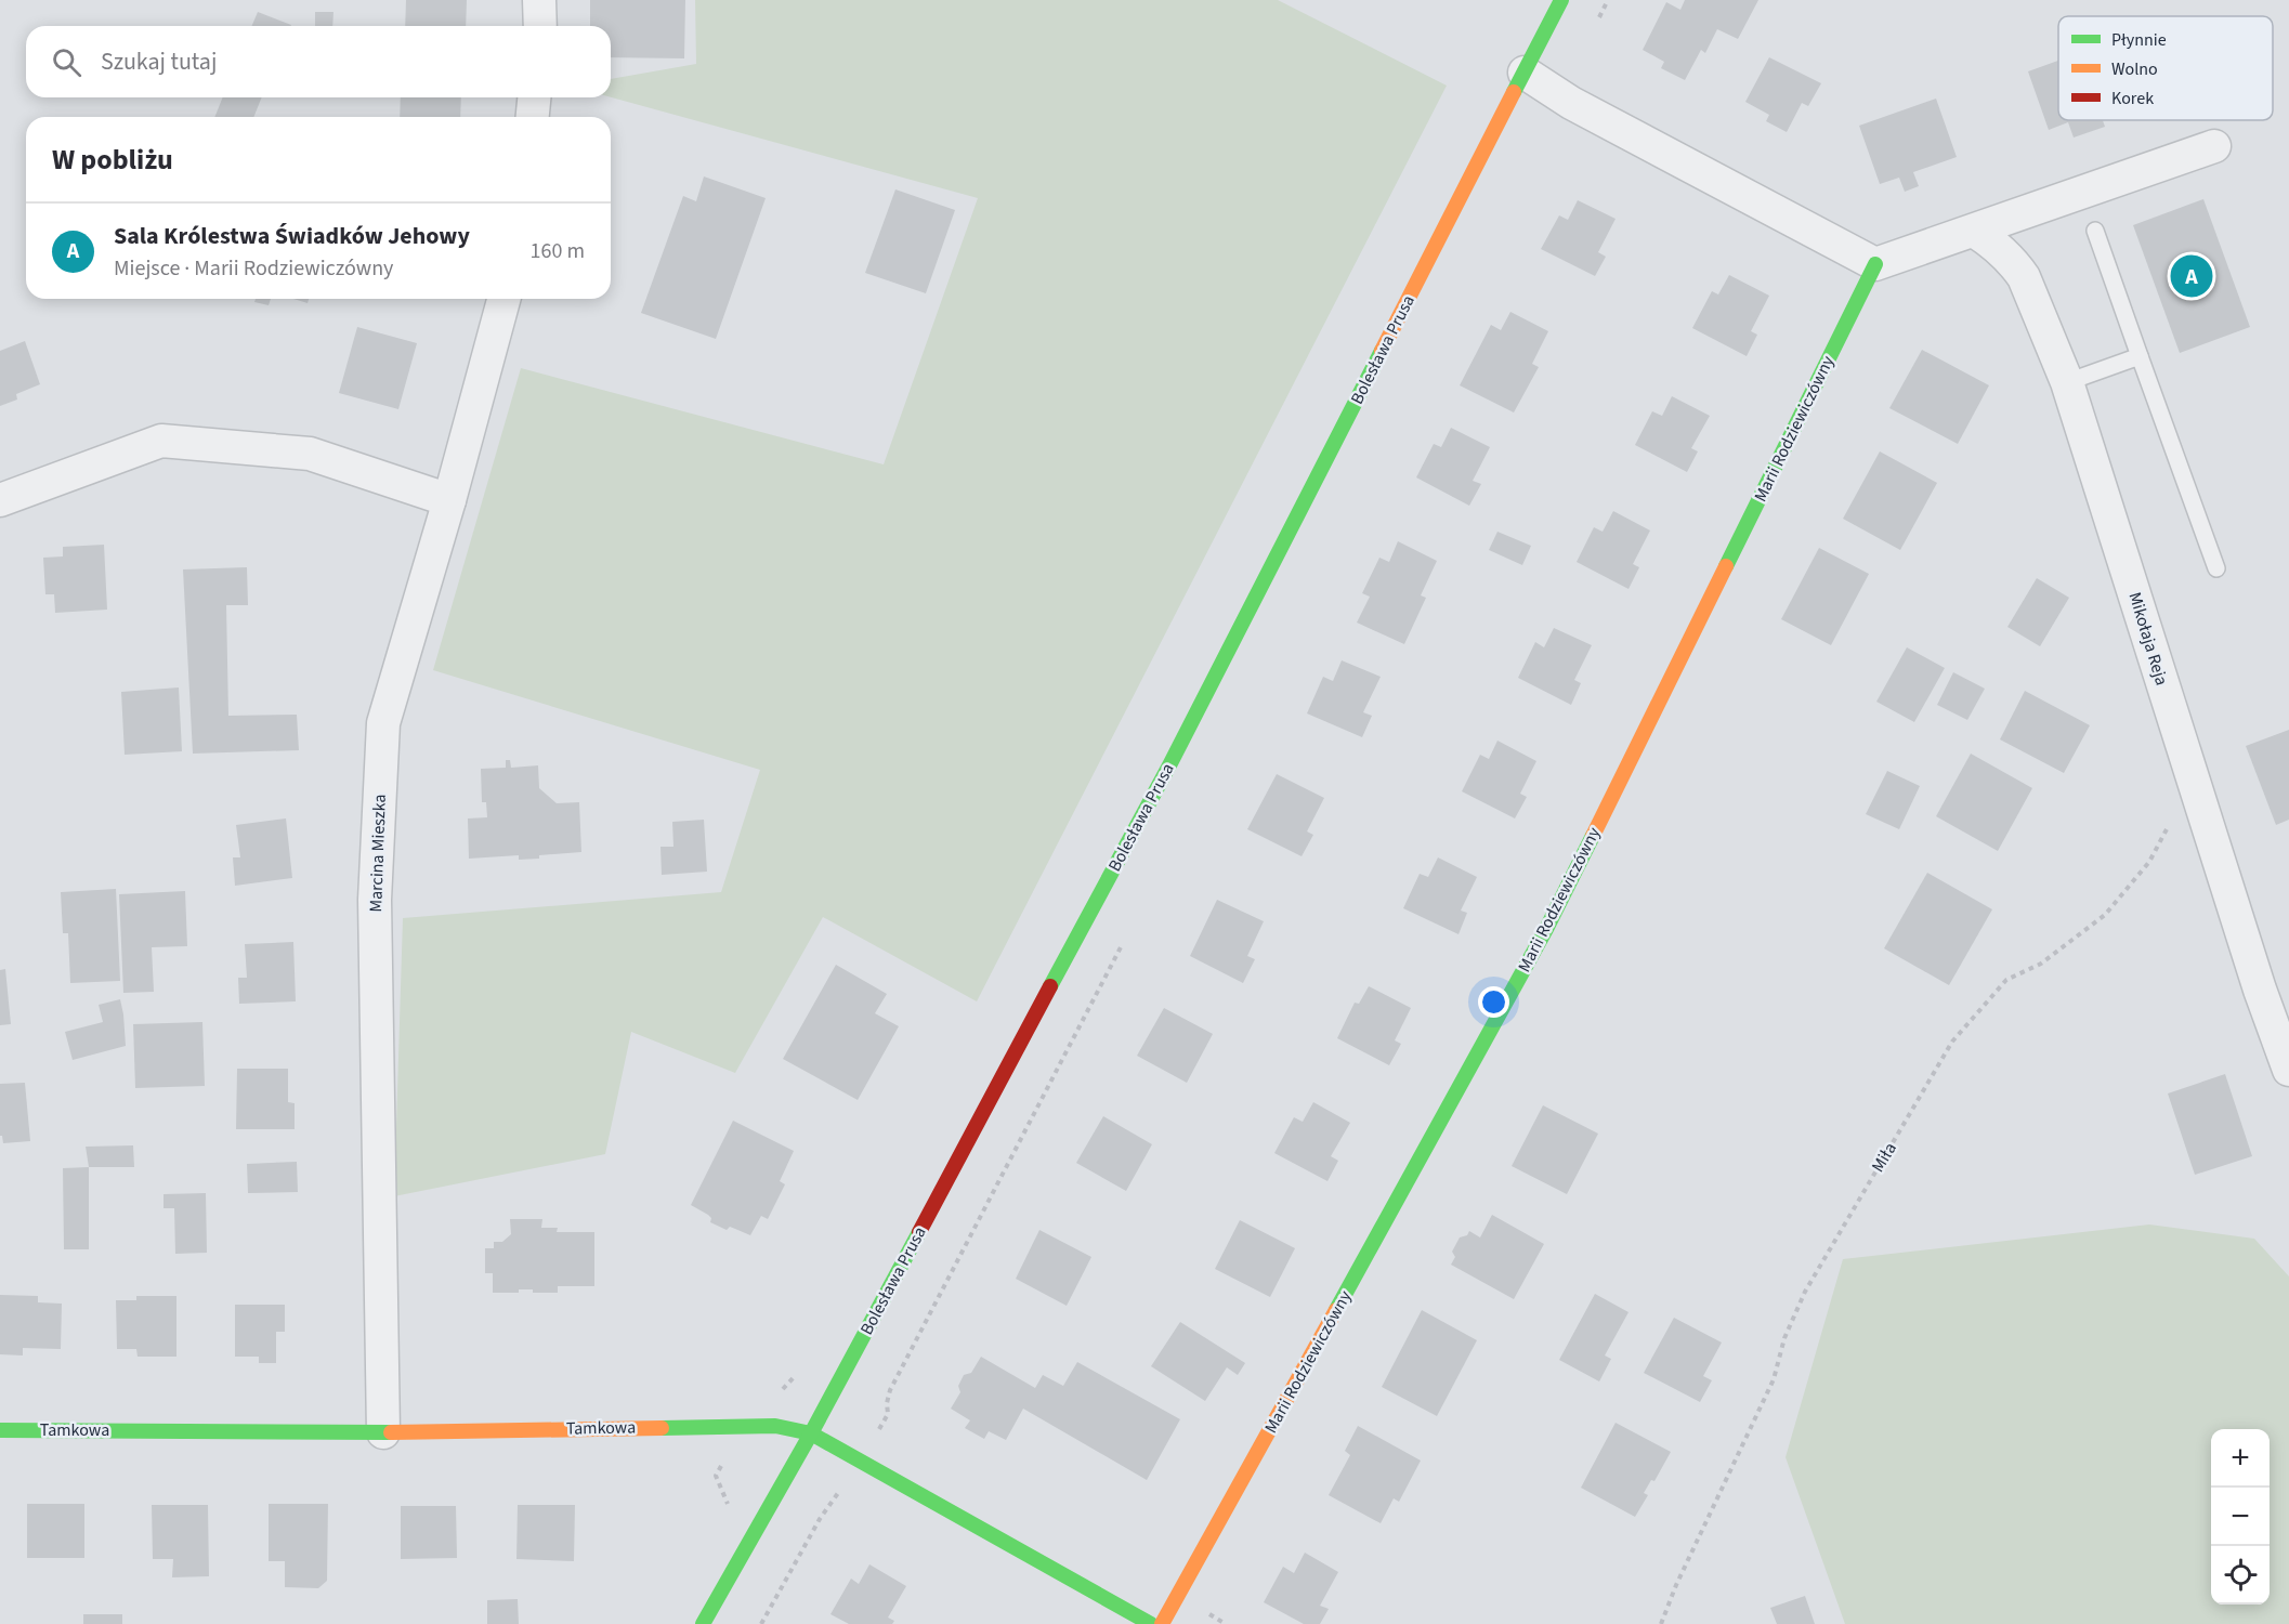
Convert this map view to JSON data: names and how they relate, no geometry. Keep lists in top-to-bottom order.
{
  "streets": {
    "street": [
      "Bolesława Prusa",
      "Marii Rodziewiczówny",
      "Mikołaja Reja",
      "Marcina Mieszka",
      "Tamkowa"
    ],
    "path": ["Miła"]
  },
  "crossings": [
    ["Bolesława Prusa", "Tamkowa"],
    ["Marcina Mieszka", "Tamkowa"]
  ],
  "legend": ["Płynnie", "Wolno", "Korek"],
  "page": {
    "search": "Szukaj tutaj",
    "heading": "W pobliżu",
    "list": [
      {
        "mark": "A",
        "name": "Sala Królestwa Świadków Jehowy",
        "note": "Miejsce · Marii Rodziewiczówny",
        "value": "160 m"
      }
    ],
    "pins": "A",
    "map_buttons": ["+", "−"]
  }
}
